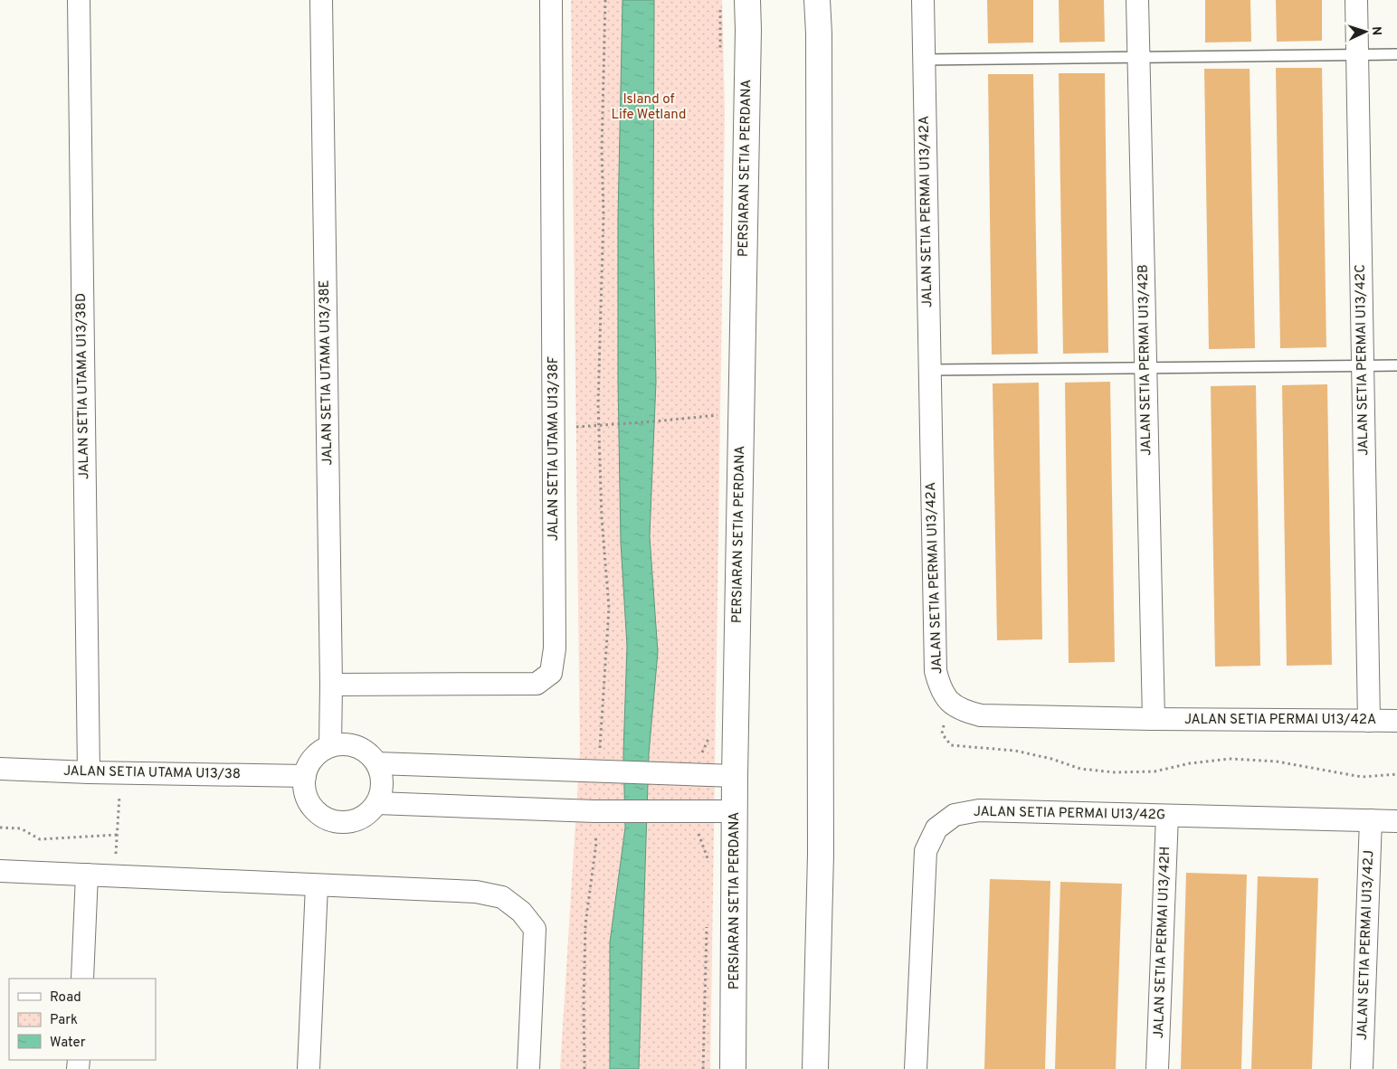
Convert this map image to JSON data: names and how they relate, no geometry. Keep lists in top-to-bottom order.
{
  "streets": {
    "main road": ["PERSIARAN SETIA PERDANA"],
    "street": [
      "JALAN SETIA PERMAI U13/42A",
      "JALAN SETIA PERMAI U13/42B",
      "JALAN SETIA PERMAI U13/42C",
      "JALAN SETIA UTAMA U13/38E",
      "JALAN SETIA UTAMA U13/38D",
      "JALAN SETIA UTAMA U13/38F",
      "JALAN SETIA UTAMA U13/38",
      "JALAN SETIA PERMAI U13/42G",
      "JALAN SETIA PERMAI U13/42H",
      "JALAN SETIA PERMAI U13/42J"
    ]
  },
  "crossings": [
    ["JALAN SETIA PERMAI U13/42A", "JALAN SETIA PERMAI U13/42B"],
    ["JALAN SETIA PERMAI U13/42A", "JALAN SETIA PERMAI U13/42C"],
    ["JALAN SETIA UTAMA U13/38E", "JALAN SETIA UTAMA U13/38F"],
    ["JALAN SETIA UTAMA U13/38E", "JALAN SETIA UTAMA U13/38"],
    ["JALAN SETIA UTAMA U13/38D", "JALAN SETIA UTAMA U13/38"],
    ["JALAN SETIA PERMAI U13/42G", "JALAN SETIA PERMAI U13/42H"],
    ["JALAN SETIA PERMAI U13/42G", "JALAN SETIA PERMAI U13/42J"]
  ],
  "parks": ["Island of Life Wetland"],
  "legend": ["Road", "Park", "Water"],
  "north": "right"
}
